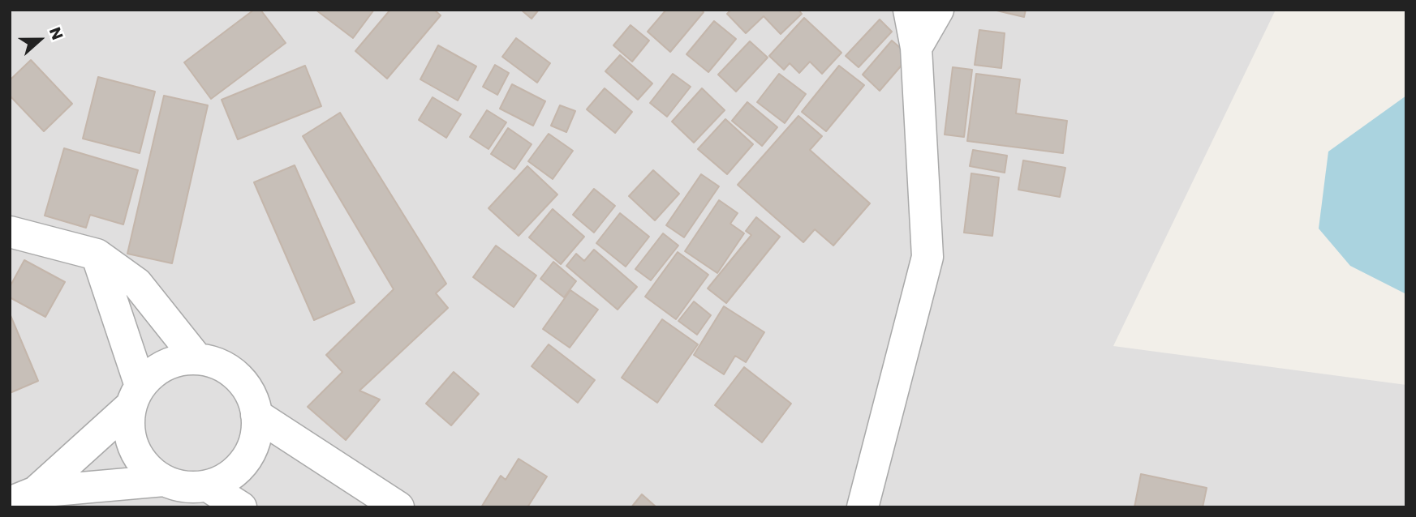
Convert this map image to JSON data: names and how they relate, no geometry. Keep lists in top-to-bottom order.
{
  "north": "right"
}
